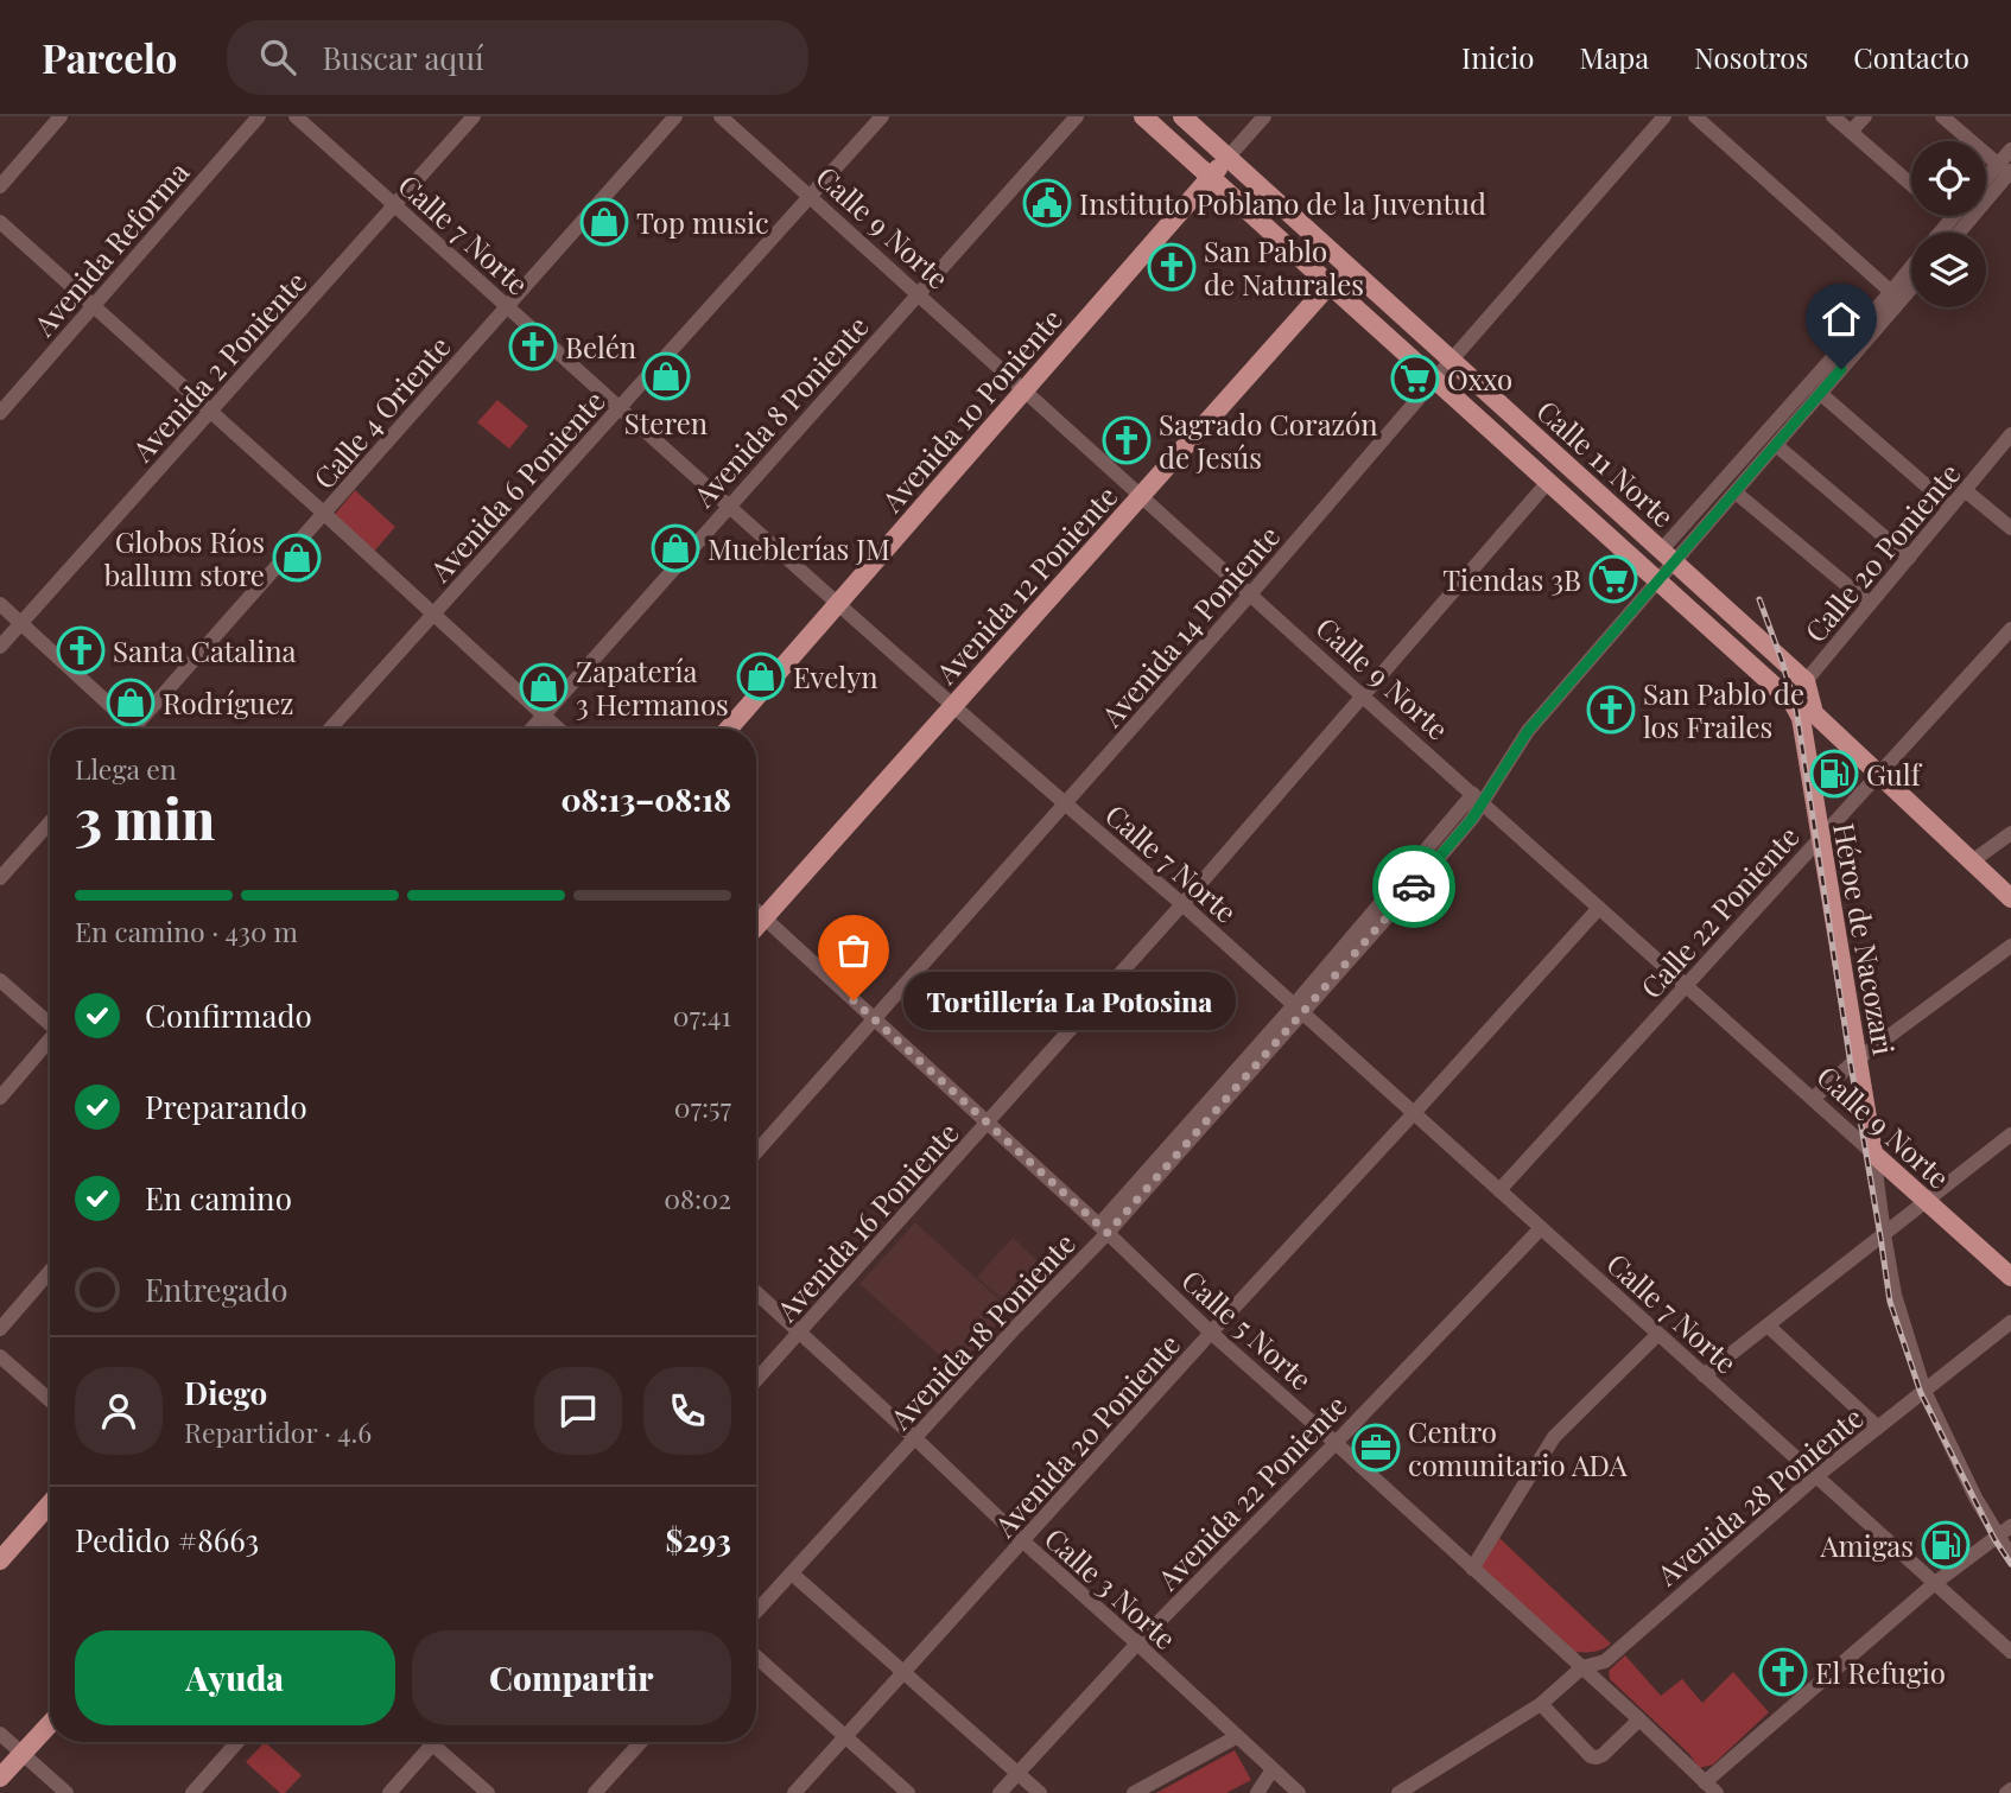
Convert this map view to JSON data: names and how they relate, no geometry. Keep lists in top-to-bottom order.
{
  "streets": {
    "main road": [
      "Calle 9 Norte",
      "Avenida 10 Poniente",
      "Calle 11 Norte",
      "Avenida 12 Poniente",
      "Héroe de Nacozari"
    ],
    "street": [
      "Calle 7 Norte",
      "Avenida Reforma",
      "Avenida 2 Poniente",
      "Avenida 8 Poniente",
      "Calle 4 Oriente",
      "Avenida 6 Poniente",
      "Calle 20 Poniente",
      "Avenida 14 Poniente",
      "Calle 22 Poniente",
      "Avenida 16 Poniente",
      "Calle 5 Norte",
      "Avenida 18 Poniente",
      "Avenida 20 Poniente",
      "Avenida 22 Poniente",
      "Avenida 28 Poniente",
      "Calle 3 Norte"
    ]
  },
  "crossings": [
    ["Calle 9 Norte", "Avenida 10 Poniente"],
    ["Calle 9 Norte", "Avenida 8 Poniente"],
    ["Calle 9 Norte", "Avenida 6 Poniente"],
    ["Calle 9 Norte", "Avenida 12 Poniente"],
    ["Calle 9 Norte", "Avenida 14 Poniente"],
    ["Calle 9 Norte", "Calle 22 Poniente"],
    ["Calle 9 Norte", "Héroe de Nacozari"],
    ["Calle 9 Norte", "Avenida 16 Poniente"],
    ["Calle 9 Norte", "Avenida 18 Poniente"],
    ["Calle 9 Norte", "Avenida 20 Poniente"],
    ["Calle 7 Norte", "Avenida 2 Poniente"],
    ["Calle 7 Norte", "Avenida 10 Poniente"],
    ["Calle 7 Norte", "Avenida 8 Poniente"],
    ["Calle 7 Norte", "Calle 4 Oriente"],
    ["Calle 7 Norte", "Avenida 6 Poniente"],
    ["Calle 7 Norte", "Avenida 12 Poniente"],
    ["Calle 7 Norte", "Avenida 14 Poniente"],
    ["Calle 7 Norte", "Calle 22 Poniente"],
    ["Calle 7 Norte", "Avenida 16 Poniente"],
    ["Calle 7 Norte", "Avenida 18 Poniente"],
    ["Calle 7 Norte", "Avenida 20 Poniente"],
    ["Calle 7 Norte", "Avenida 22 Poniente"],
    ["Calle 7 Norte", "Avenida 28 Poniente"],
    ["Avenida 10 Poniente", "Calle 11 Norte"],
    ["Calle 11 Norte", "Calle 20 Poniente"],
    ["Calle 11 Norte", "Avenida 12 Poniente"],
    ["Calle 11 Norte", "Avenida 14 Poniente"],
    ["Calle 11 Norte", "Calle 22 Poniente"],
    ["Calle 11 Norte", "Héroe de Nacozari"],
    ["Calle 11 Norte", "Avenida 16 Poniente"],
    ["Calle 11 Norte", "Avenida 18 Poniente"],
    ["Calle 20 Poniente", "Héroe de Nacozari"],
    ["Avenida 12 Poniente", "Calle 5 Norte"],
    ["Avenida 14 Poniente", "Calle 5 Norte"],
    ["Calle 22 Poniente", "Héroe de Nacozari"],
    ["Héroe de Nacozari", "Avenida 28 Poniente"],
    ["Avenida 16 Poniente", "Calle 5 Norte"],
    ["Avenida 16 Poniente", "Calle 3 Norte"],
    ["Calle 5 Norte", "Avenida 18 Poniente"],
    ["Calle 5 Norte", "Avenida 20 Poniente"],
    ["Calle 5 Norte", "Avenida 22 Poniente"],
    ["Calle 5 Norte", "Avenida 28 Poniente"],
    ["Avenida 18 Poniente", "Calle 3 Norte"],
    ["Avenida 20 Poniente", "Calle 3 Norte"],
    ["Avenida 22 Poniente", "Calle 3 Norte"]
  ],
  "places": {
    "public building": ["Instituto Poblano de la Juventud"],
    "shop": [
      "Top music",
      "Steren",
      "Mueblerías JM",
      "Globos Ríos ballum store",
      "Evelyn",
      "Zapatería 3 Hermanos",
      "Rodríguez"
    ],
    "church": [
      "San Pablo de Naturales",
      "Belén",
      "Sagrado Corazón de Jesús",
      "Santa Catalina",
      "San Pablo de los Frailes",
      "El Refugio"
    ],
    "supermarket": ["Oxxo", "Tiendas 3B"],
    "fuel station": ["Gulf", "Amigas"],
    "other": ["Tortillería La Potosina"],
    "office": ["Centro comunitario ADA"]
  },
  "page": {
    "header": "Parcelo",
    "search": "Buscar aquí",
    "nav": [
      "Inicio",
      "Mapa",
      "Nosotros",
      "Contacto"
    ],
    "heading": ["3 min", "Llega en", "08:13–08:18"],
    "panel": [
      "Diego",
      "Repartidor · 4.6",
      "Pedido #8663",
      "$293"
    ],
    "bar": "En camino · 430 m",
    "list": [
      ["Confirmado", "07:41"],
      ["Preparando", "07:57"],
      ["En camino", "08:02"],
      "Entregado"
    ],
    "bubble": "Tortillería La Potosina",
    "buttons": ["Ayuda", "Compartir"]
  }
}
